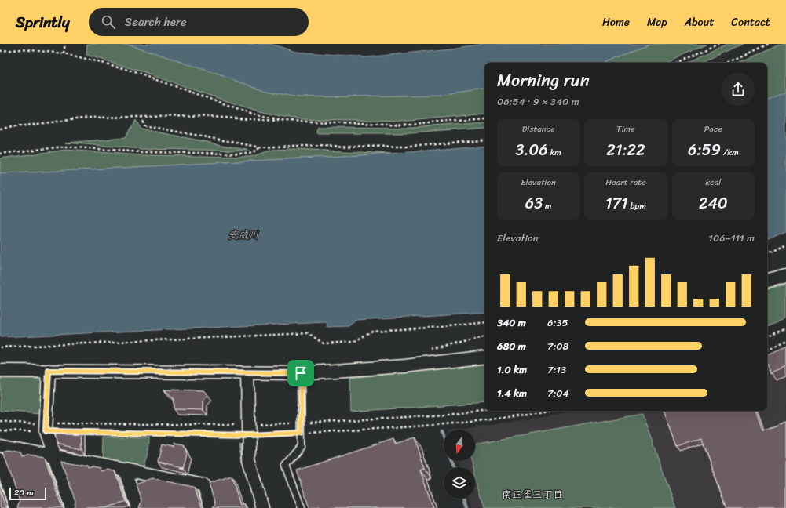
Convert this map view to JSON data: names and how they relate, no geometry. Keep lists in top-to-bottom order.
{
  "districts": ["南正雀三丁目"],
  "water": ["安威川"],
  "scale_bar": "20 m",
  "north": "bottom",
  "page": {
    "header": "Sprintly",
    "search": "Search here",
    "nav": [
      "Home",
      "Map",
      "About",
      "Contact"
    ],
    "heading": ["Morning run", "06:54 · 9 × 340 m"],
    "stats": [
      ["Distance", "3.06 km"],
      ["Time", "21:22"],
      ["Pace", "6:59 /km"],
      ["Elevation", "63 m"],
      ["Heart rate", "171 bpm"],
      ["kcal", "240"]
    ],
    "chart": ["Elevation", "106–111 m"],
    "list": [
      {
        "name": "340 m",
        "note": "6:35"
      },
      {
        "name": "680 m",
        "note": "7:08"
      },
      {
        "name": "1.0 km",
        "note": "7:13"
      },
      {
        "name": "1.4 km",
        "note": "7:04"
      }
    ],
    "scale": "20 m"
  }
}
